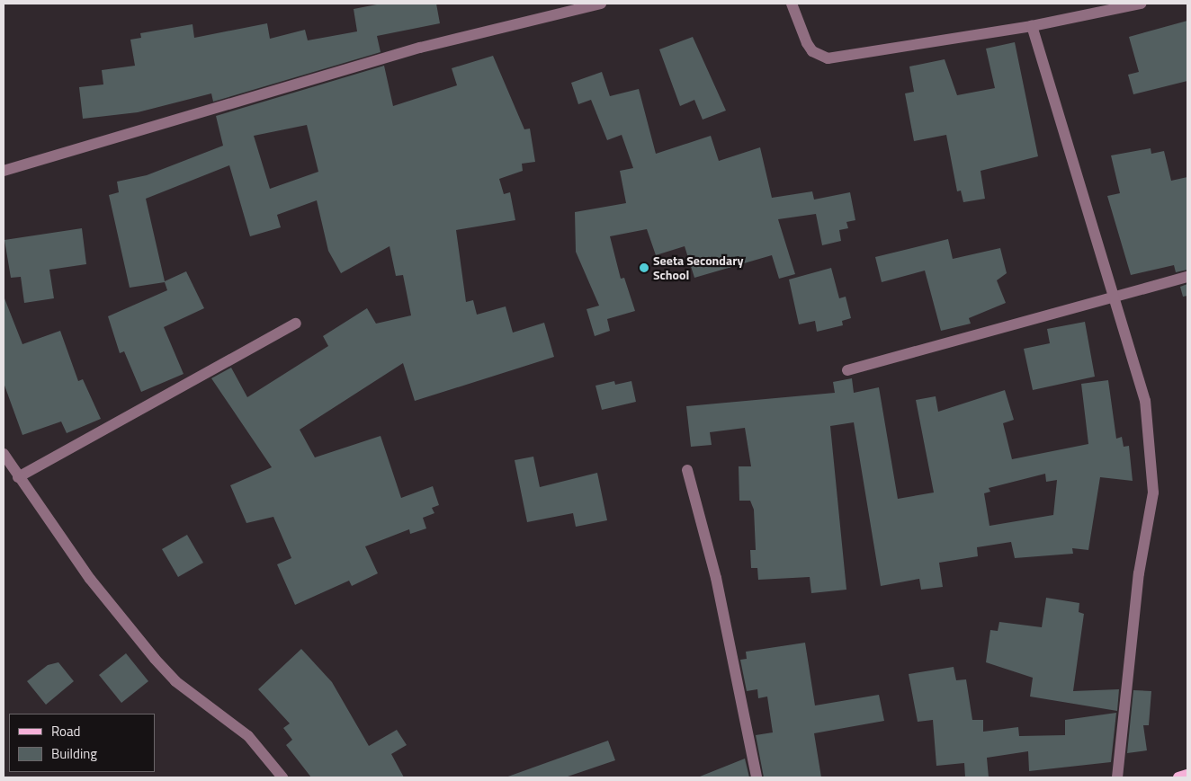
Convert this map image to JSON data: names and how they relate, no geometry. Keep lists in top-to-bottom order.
{
  "places": ["Seeta Secondary School"],
  "legend": ["Road", "Building"]
}
